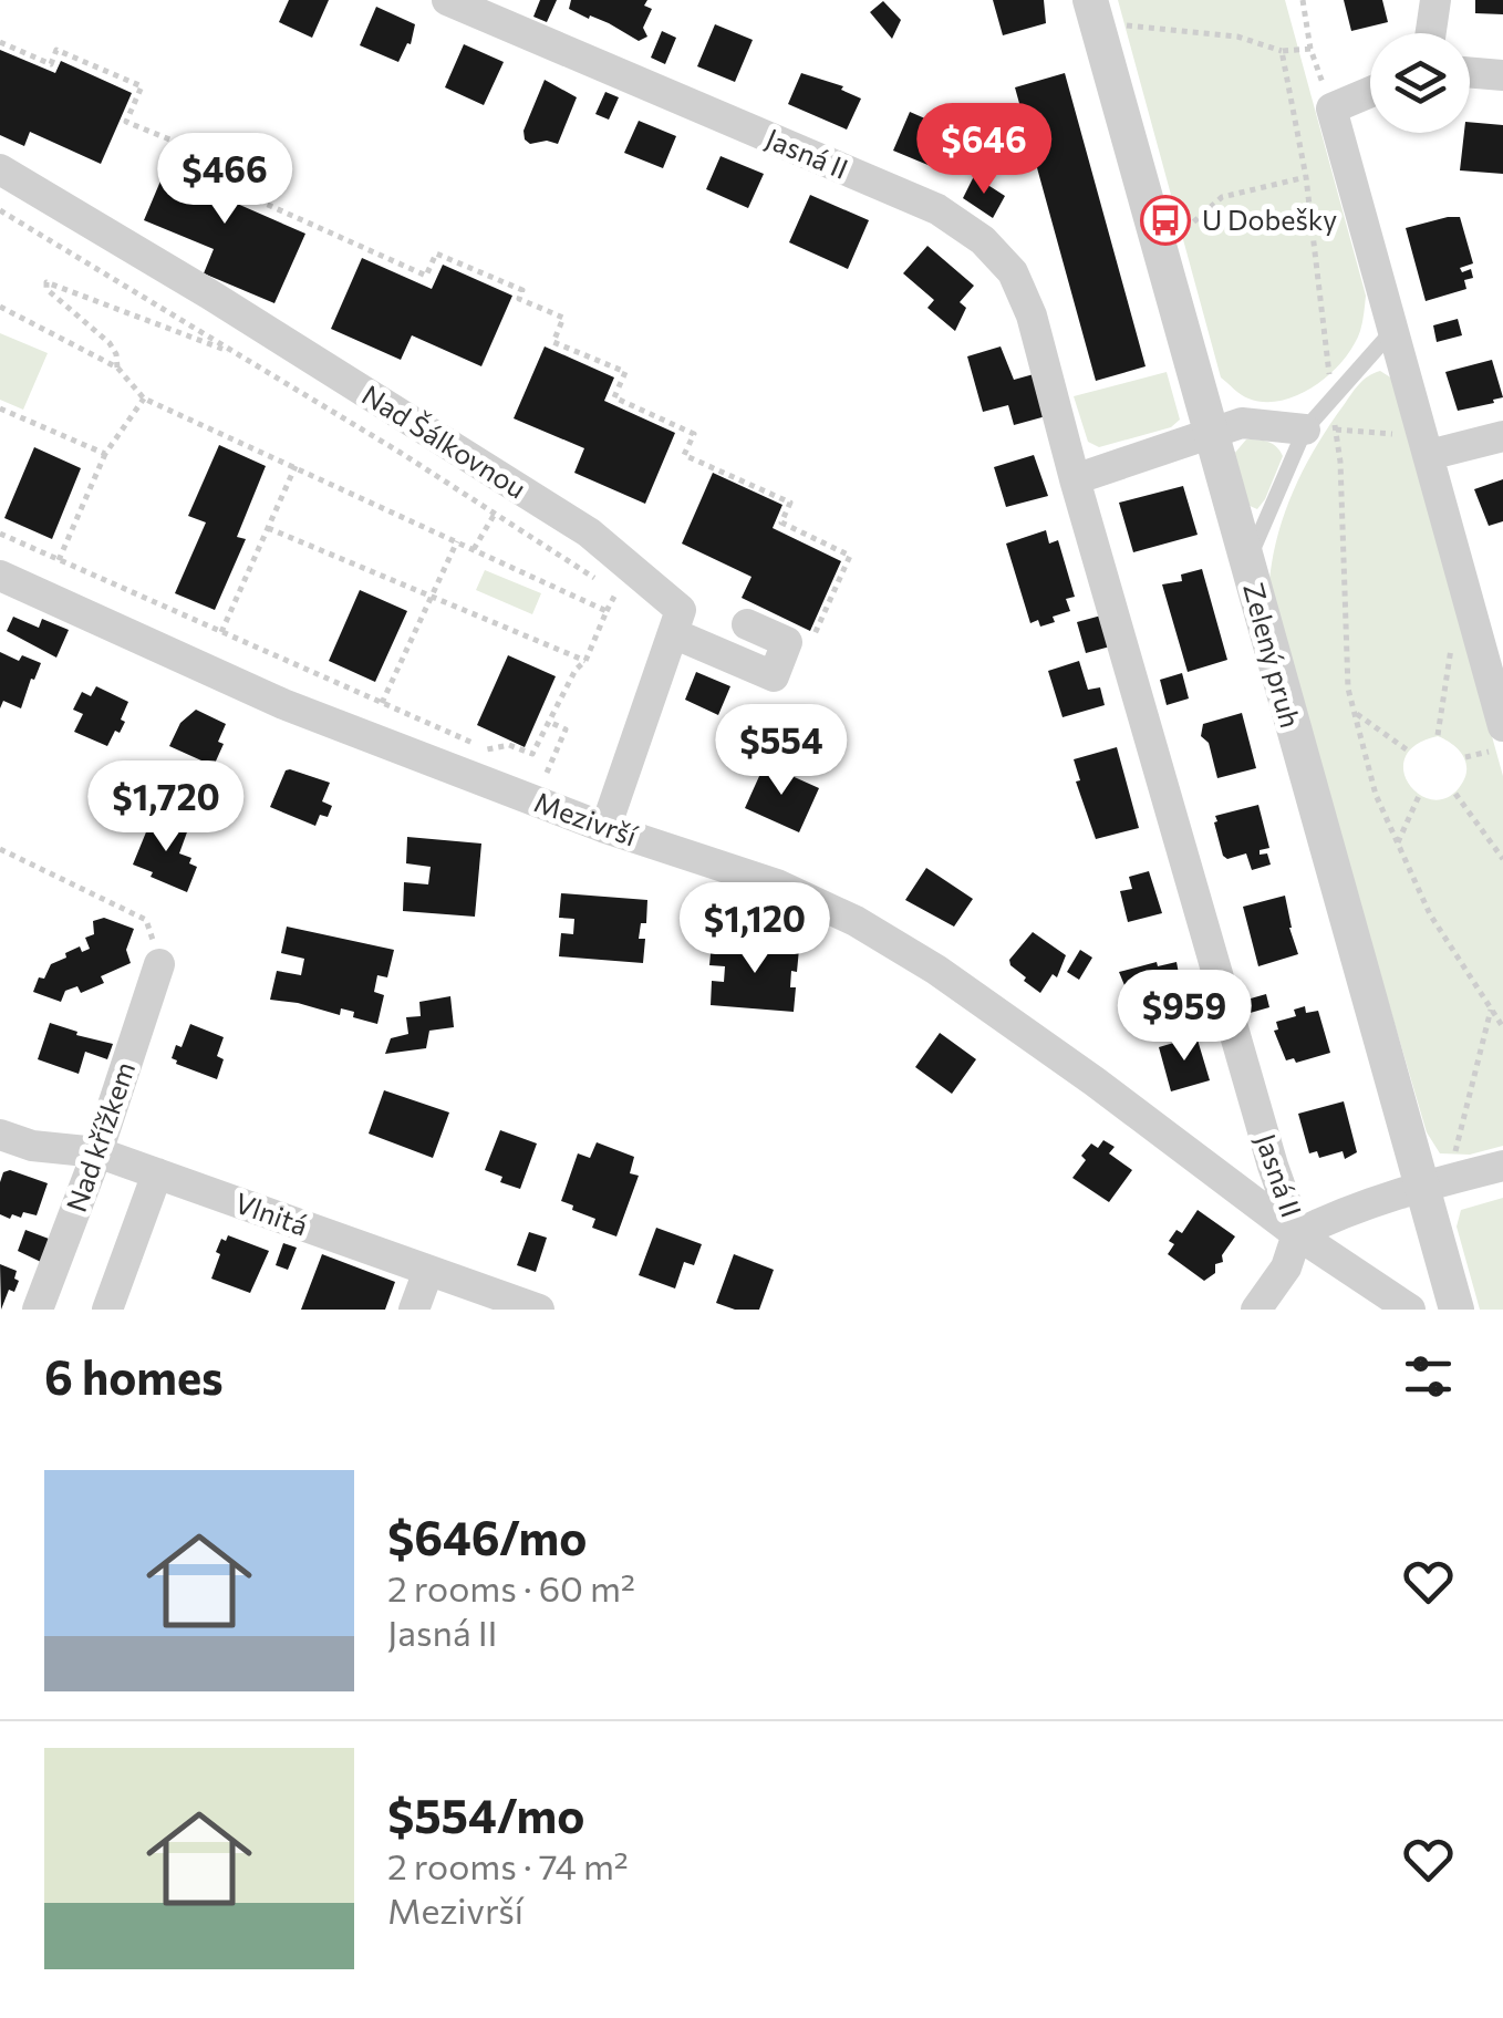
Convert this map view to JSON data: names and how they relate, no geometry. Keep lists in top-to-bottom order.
{
  "streets": {
    "street": [
      "Jasná II",
      "Nad Šálkovnou",
      "Zelený pruh",
      "Mezivrší",
      "Nad křížkem",
      "Vlnitá"
    ]
  },
  "crossings": [
    ["Jasná II", "Mezivrší"],
    ["Nad křížkem", "Vlnitá"]
  ],
  "places": {
    "bus stop": ["U Dobešky"]
  },
  "page": {
    "price": [
      "$646",
      "$466",
      "$554",
      "$1,720",
      "$1,120",
      "$959"
    ],
    "heading": "6 homes",
    "list": [
      {
        "name": "$646/mo",
        "note": "2 rooms · 60 m² · Jasná II"
      },
      {
        "name": "$554/mo",
        "note": "2 rooms · 74 m² · Mezivrší"
      }
    ]
  }
}
